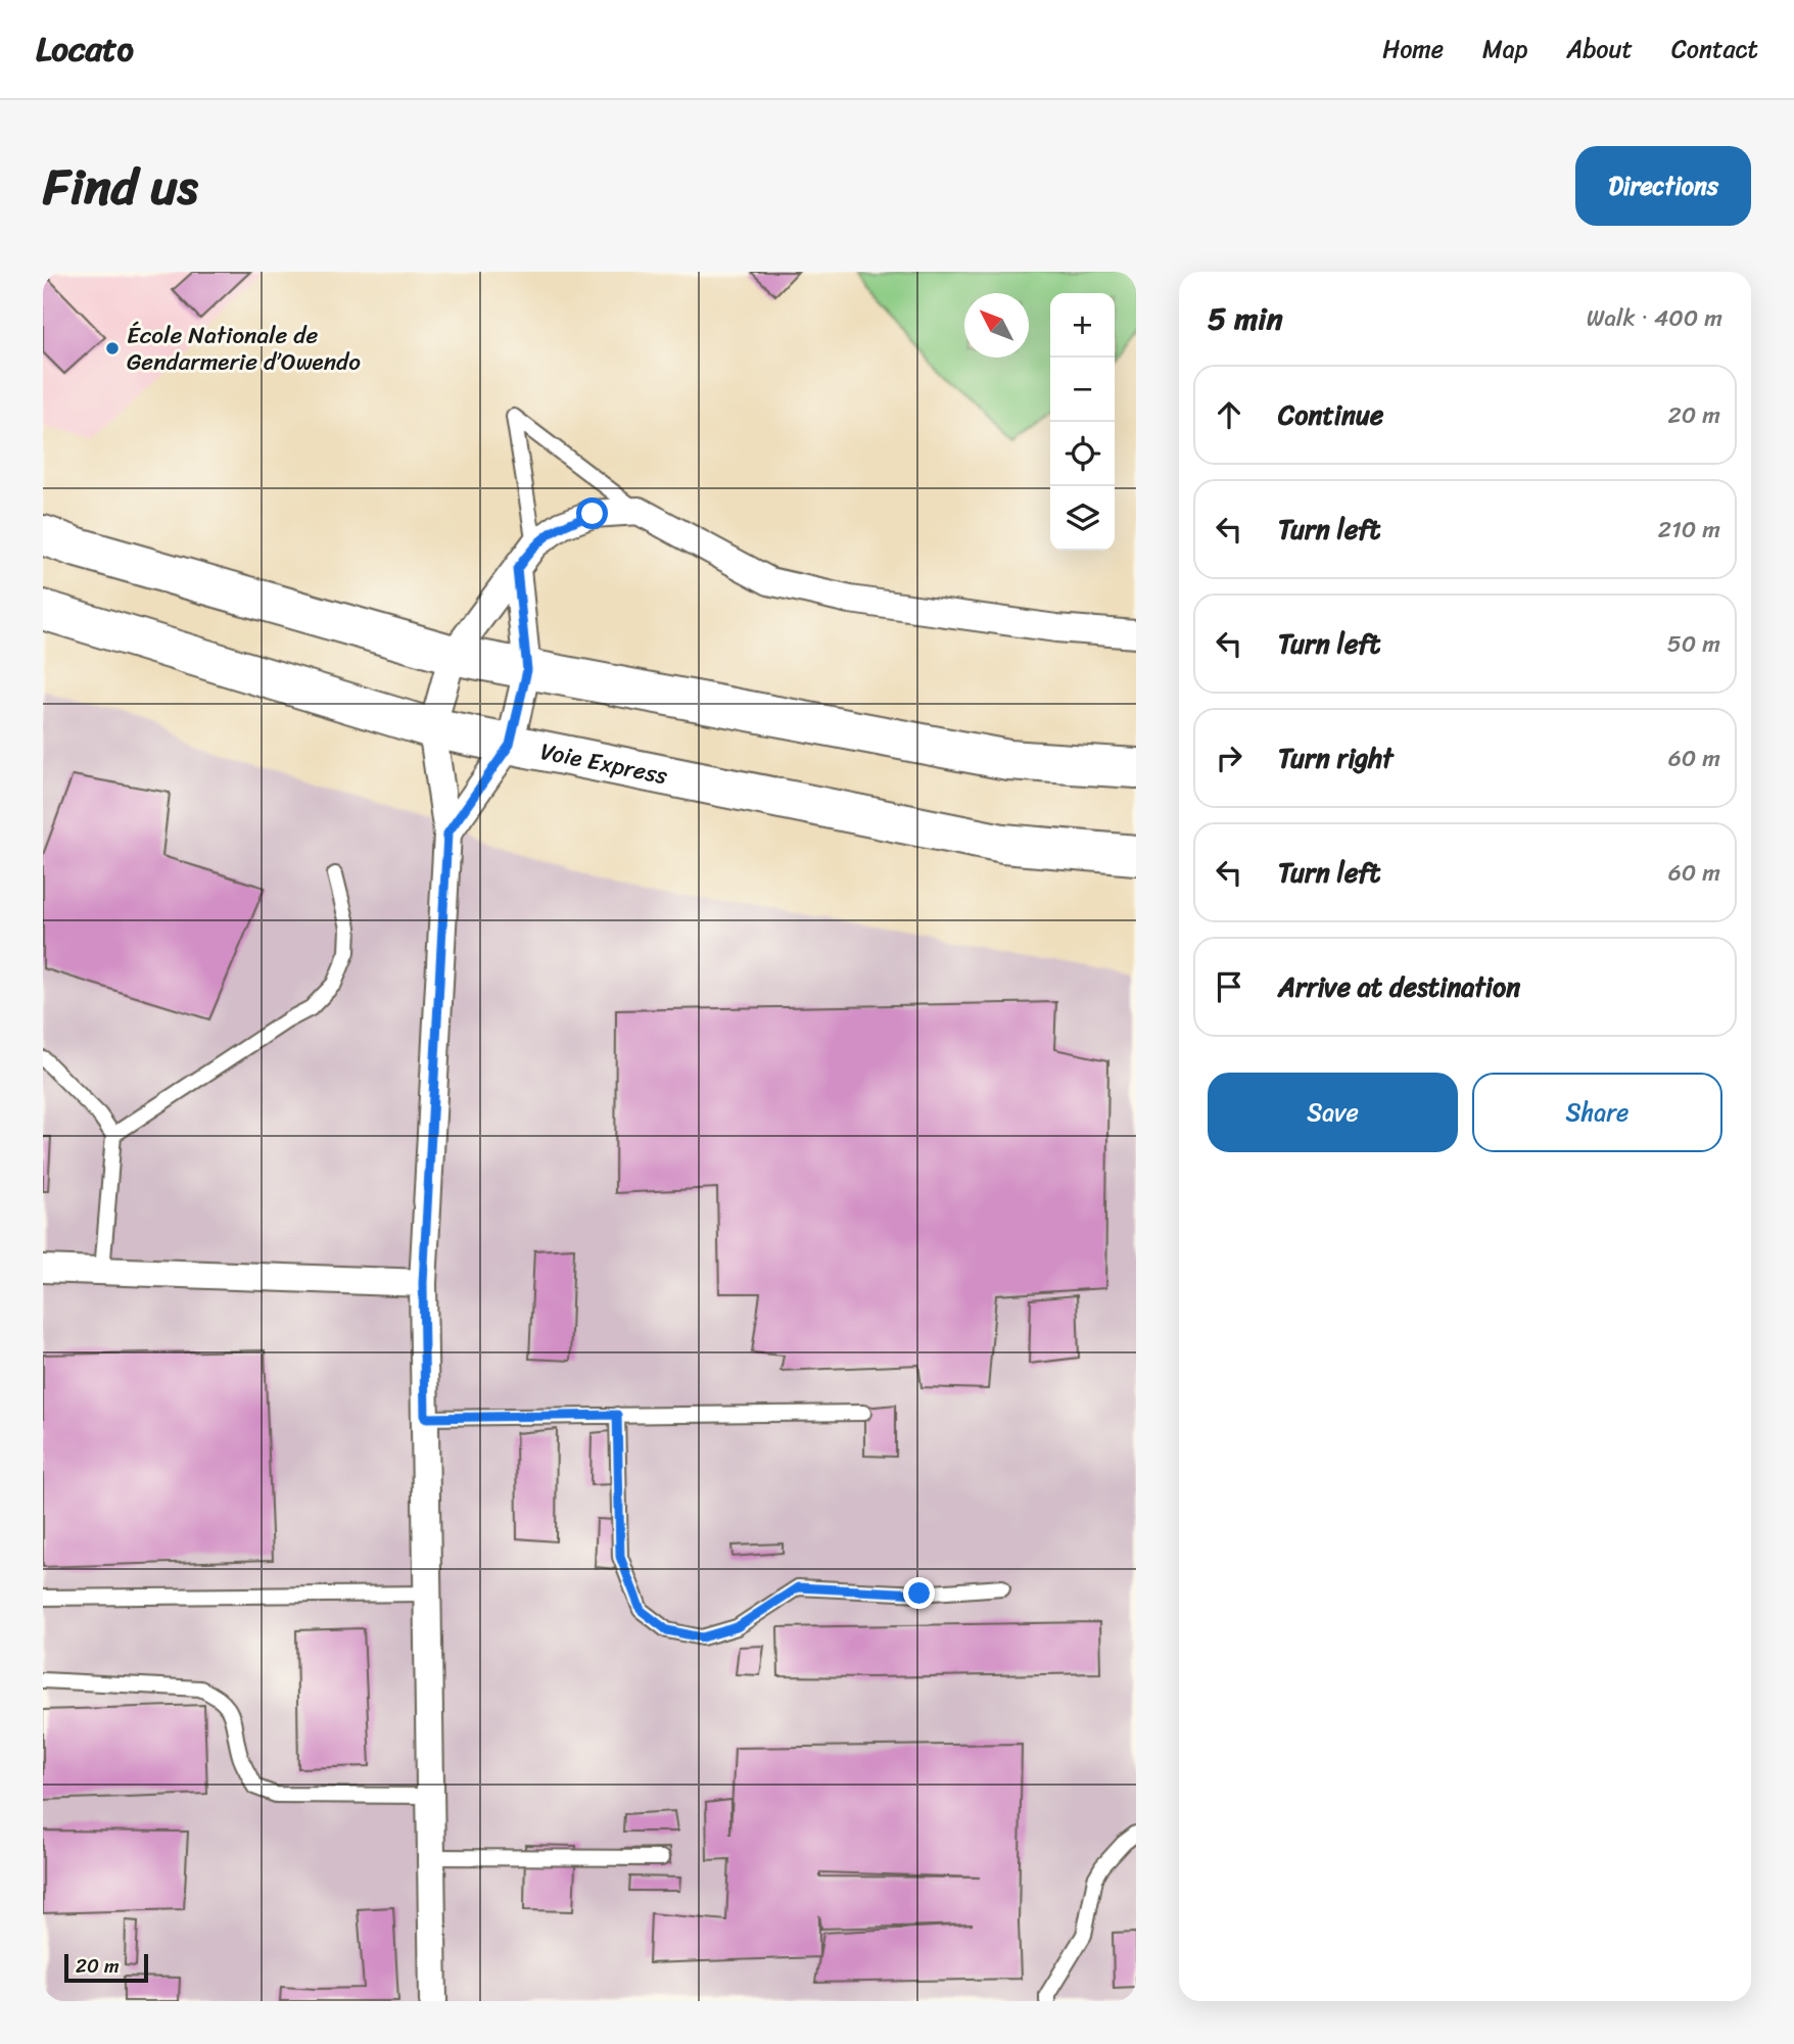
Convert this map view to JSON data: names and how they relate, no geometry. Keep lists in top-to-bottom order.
{
  "streets": {
    "highway": ["Voie Express"]
  },
  "places": ["École Nationale de Gendarmerie d’Owendo"],
  "scale_bar": "20 m",
  "north": "top left",
  "page": {
    "header": "Locato",
    "nav": [
      "Home",
      "Map",
      "About",
      "Contact"
    ],
    "title": "Find us",
    "buttons": [
      "Directions",
      ["Save", "Share"]
    ],
    "heading": ["5 min", "Walk · 400 m"],
    "map_buttons": ["+", "−"],
    "list": [
      ["Continue", "20 m"],
      ["Turn left", "210 m"],
      ["Turn left", "50 m"],
      ["Turn right", "60 m"],
      ["Turn left", "60 m"],
      "Arrive at destination"
    ],
    "scale": "20 m"
  }
}
